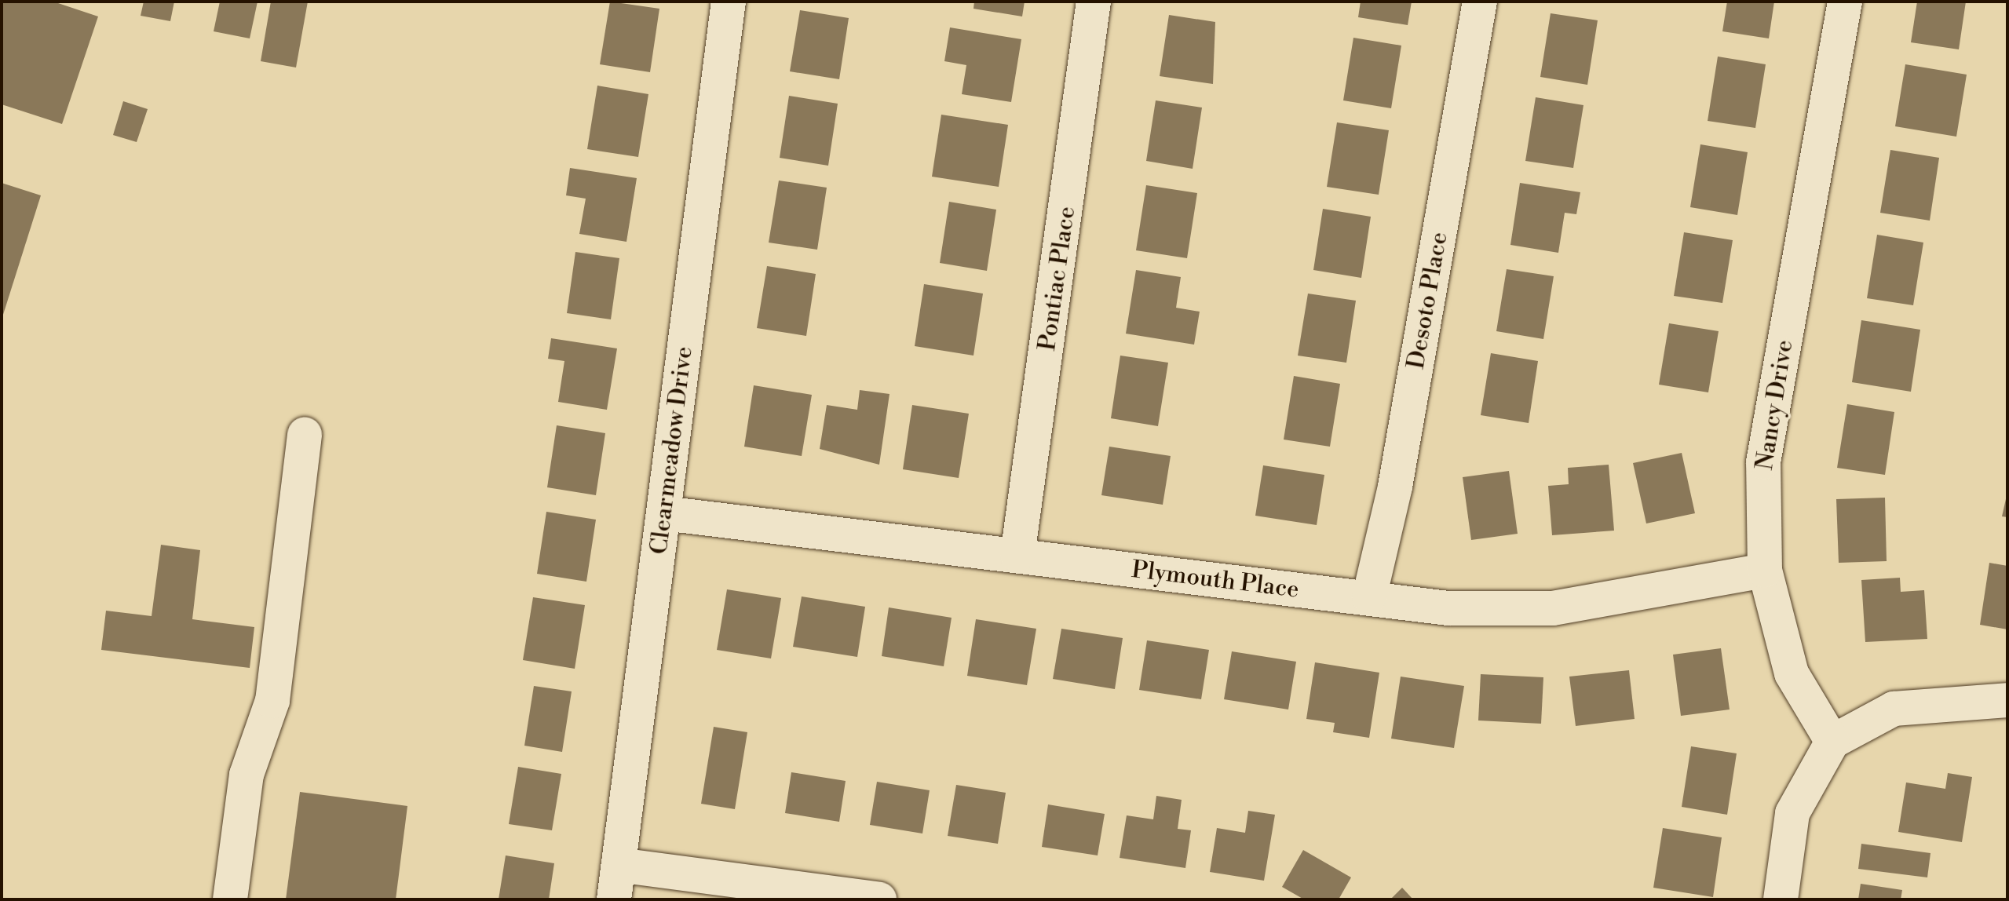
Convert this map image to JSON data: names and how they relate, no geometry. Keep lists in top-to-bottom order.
{
  "streets": {
    "street": [
      "Pontiac Place",
      "Desoto Place",
      "Nancy Drive",
      "Clearmeadow Drive",
      "Plymouth Place"
    ]
  },
  "crossings": [
    ["Pontiac Place", "Plymouth Place"],
    ["Desoto Place", "Plymouth Place"],
    ["Nancy Drive", "Plymouth Place"],
    ["Clearmeadow Drive", "Plymouth Place"]
  ]
}
